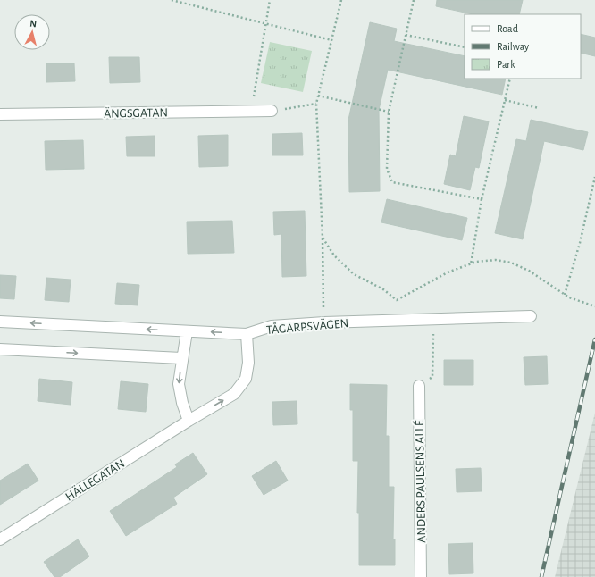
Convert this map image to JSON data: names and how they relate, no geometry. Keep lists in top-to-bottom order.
{
  "streets": {
    "street": [
      "ÄNGSGATAN",
      "TÅGARPSVÄGEN",
      "HÄLLEGATAN",
      "ANDERS PAULSENS ALLÉ"
    ]
  },
  "crossings": [
    ["TÅGARPSVÄGEN", "HÄLLEGATAN"]
  ],
  "legend": ["Road", "Railway", "Park"],
  "north": "top"
}
